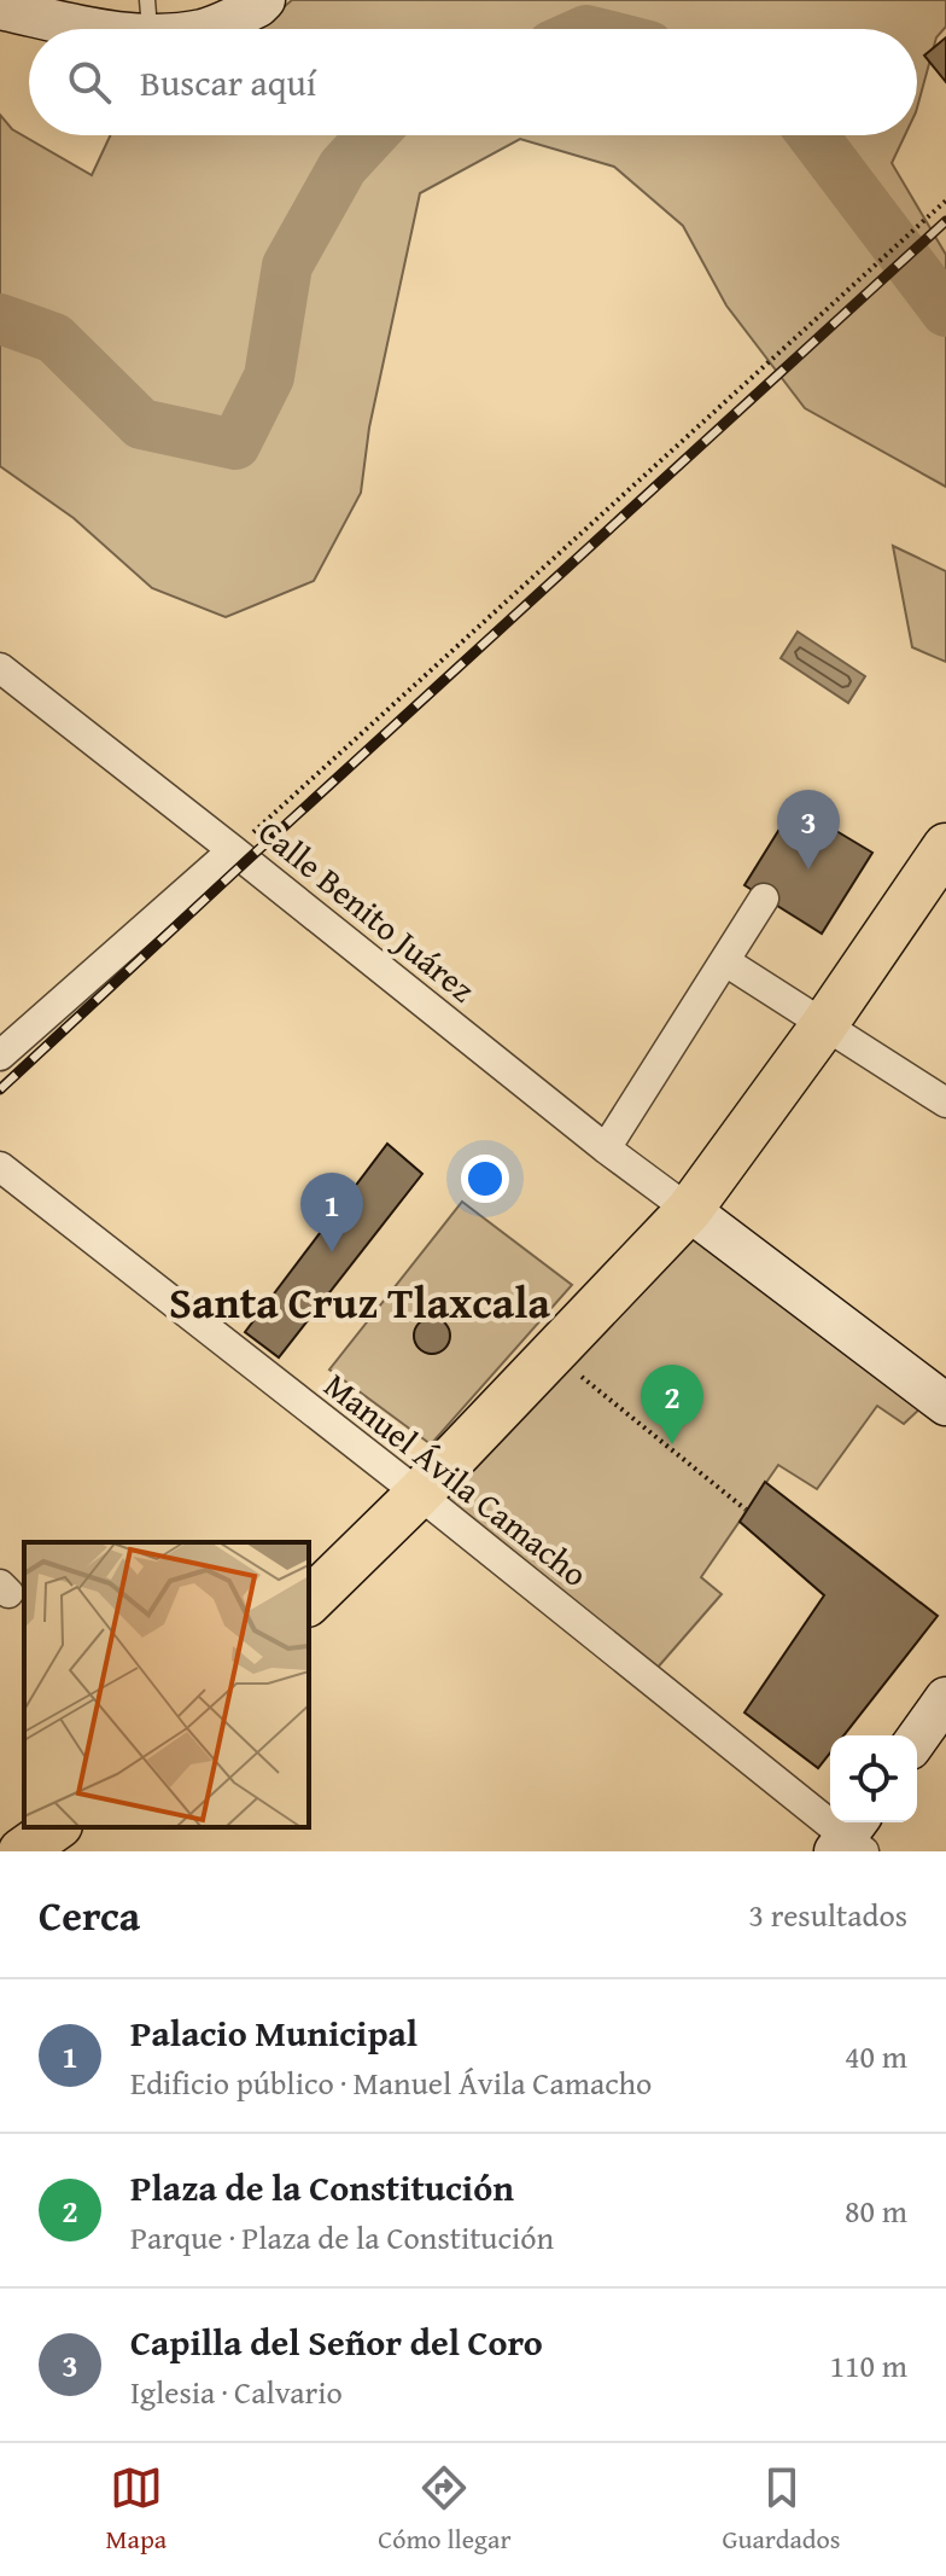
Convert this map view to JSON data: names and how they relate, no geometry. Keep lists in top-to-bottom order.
{
  "streets": {
    "street": ["Calle Benito Juárez", "Manuel Ávila Camacho"]
  },
  "districts": ["Santa Cruz Tlaxcala"],
  "page": {
    "search": "Buscar aquí",
    "pins": ["3", "1", "2"],
    "heading": ["Cerca", "3 resultados"],
    "list": [
      {
        "mark": "1",
        "name": "Palacio Municipal",
        "note": "Edificio público · Manuel Ávila Camacho",
        "value": "40 m"
      },
      {
        "mark": "2",
        "name": "Plaza de la Constitución",
        "note": "Parque · Plaza de la Constitución",
        "value": "80 m"
      },
      {
        "mark": "3",
        "name": "Capilla del Señor del Coro",
        "note": "Iglesia · Calvario",
        "value": "110 m"
      }
    ],
    "nav": ["Mapa", "Cómo llegar", "Guardados"]
  }
}
